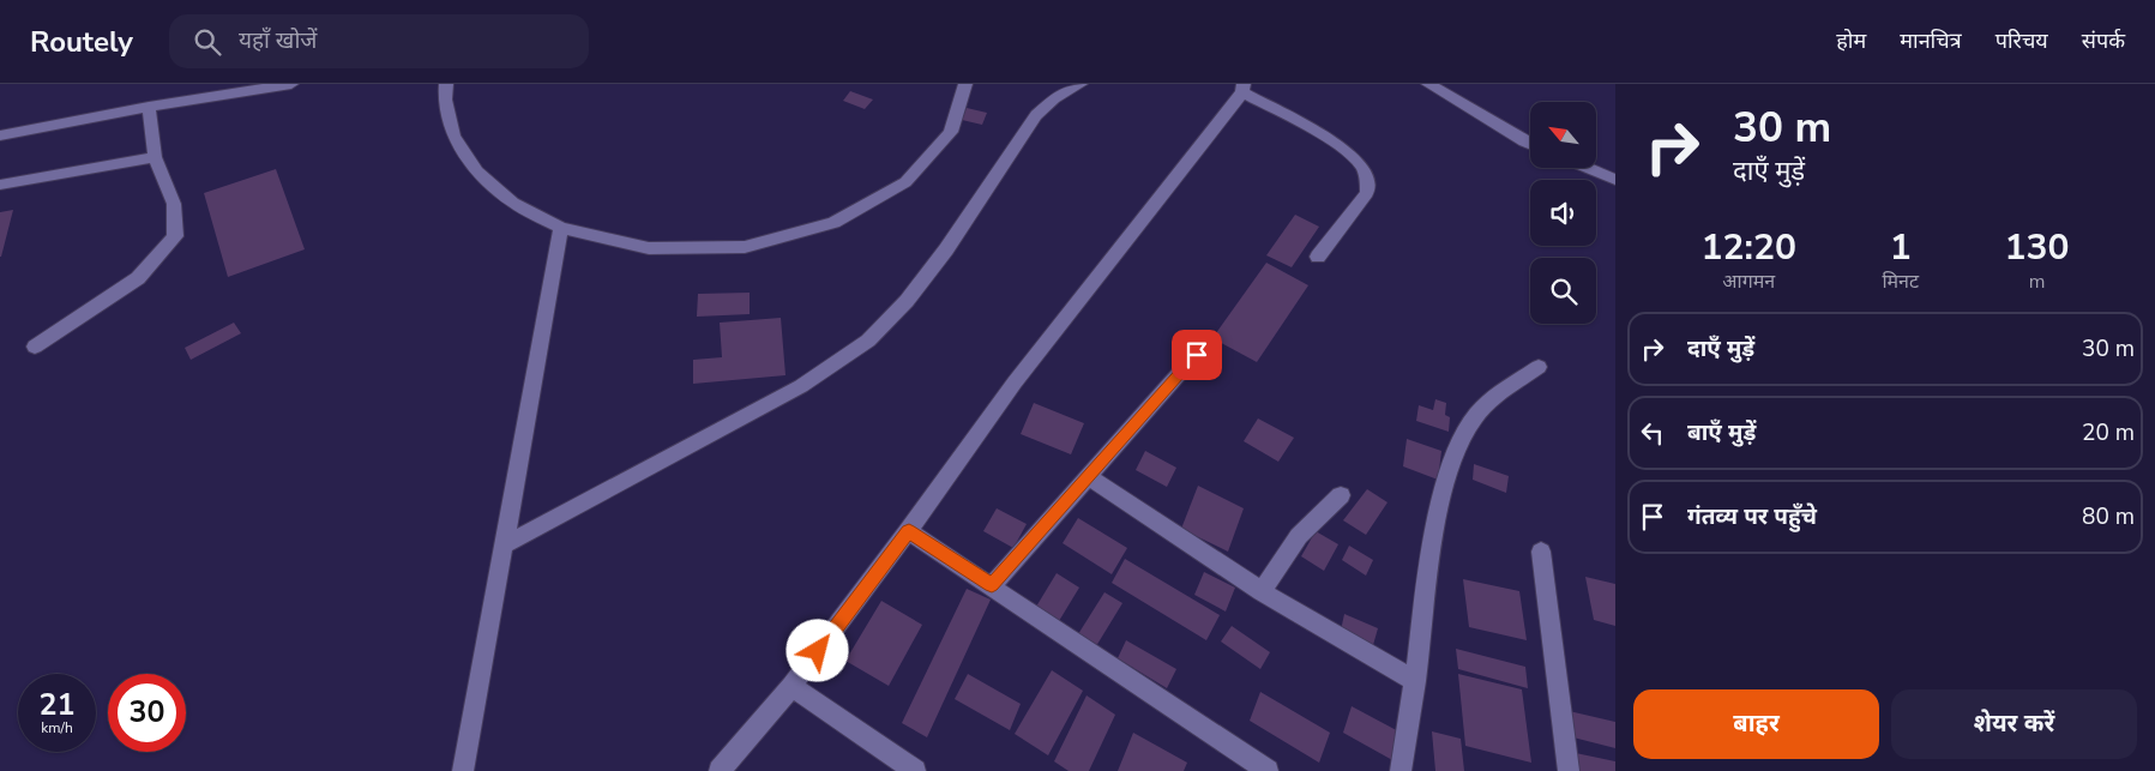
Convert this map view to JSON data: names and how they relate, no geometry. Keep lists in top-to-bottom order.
{
  "north": "top left",
  "page": {
    "header": "Routely",
    "search": "यहाँ खोजें",
    "nav": [
      "होम",
      "मानचित्र",
      "परिचय",
      "संपर्क"
    ],
    "turn": ["30 m", "दाएँ मुड़ें"],
    "eta": [
      "12:20",
      "आगमन",
      "1",
      "मिनट",
      "130",
      "m"
    ],
    "list": [
      {
        "name": "दाएँ मुड़ें",
        "value": "30 m"
      },
      {
        "name": "बाएँ मुड़ें",
        "value": "20 m"
      },
      {
        "name": "गंतव्य पर पहुँचे",
        "value": "80 m"
      }
    ],
    "speed": "21 km/h",
    "limit": "30",
    "buttons": ["बाहर", "शेयर करें"]
  }
}
